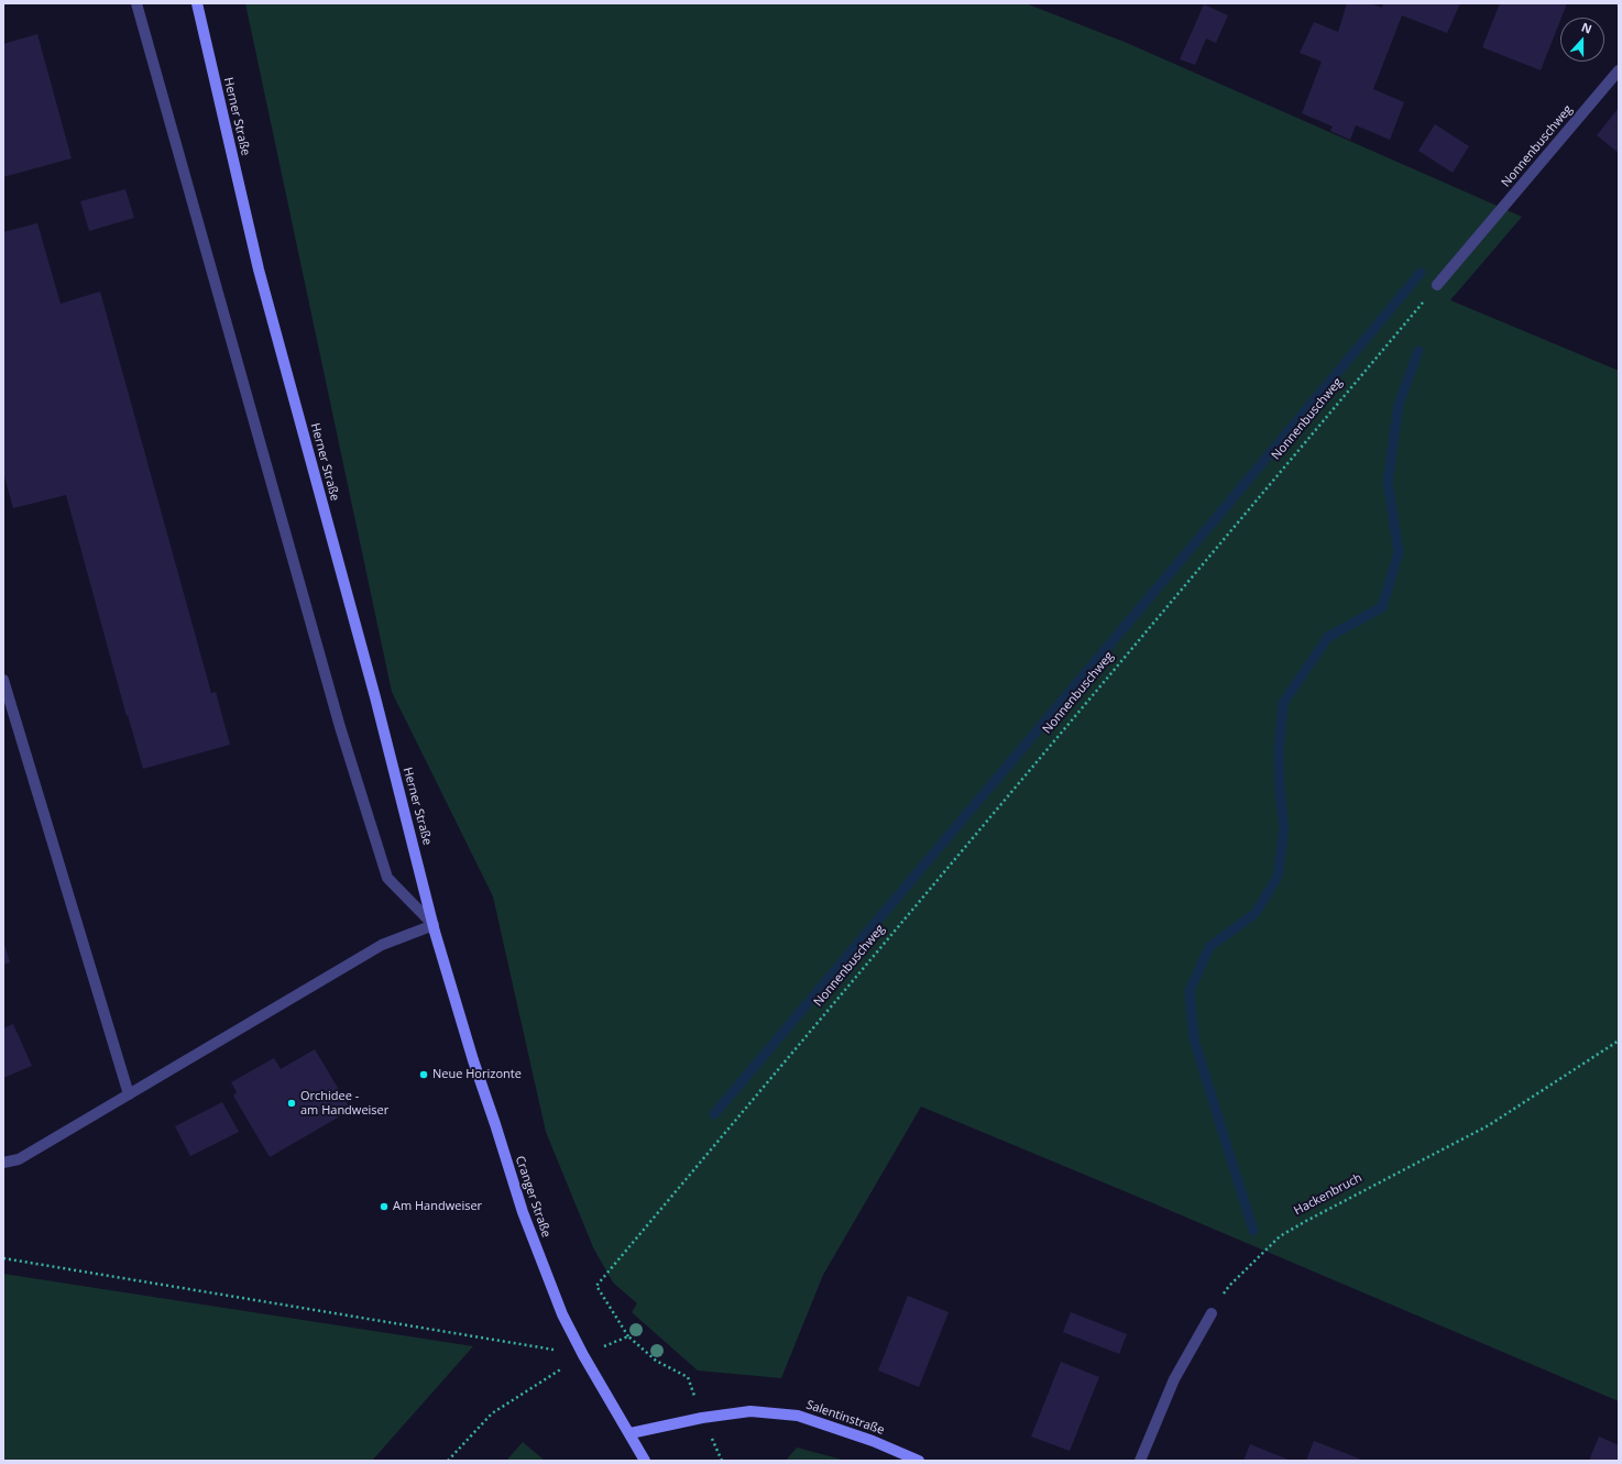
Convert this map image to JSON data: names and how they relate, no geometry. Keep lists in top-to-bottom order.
{
  "streets": {
    "main road": ["Herner Straße", "Cranger Straße", "Salentinstraße"],
    "street": ["Nonnenbuschweg"],
    "path": ["Hackenbruch"]
  },
  "crossings": [
    ["Herner Straße", "Cranger Straße"],
    ["Cranger Straße", "Salentinstraße"]
  ],
  "places": ["Neue Horizonte", "Orchidee - am Handweiser", "Am Handweiser"],
  "north": "top"
}
